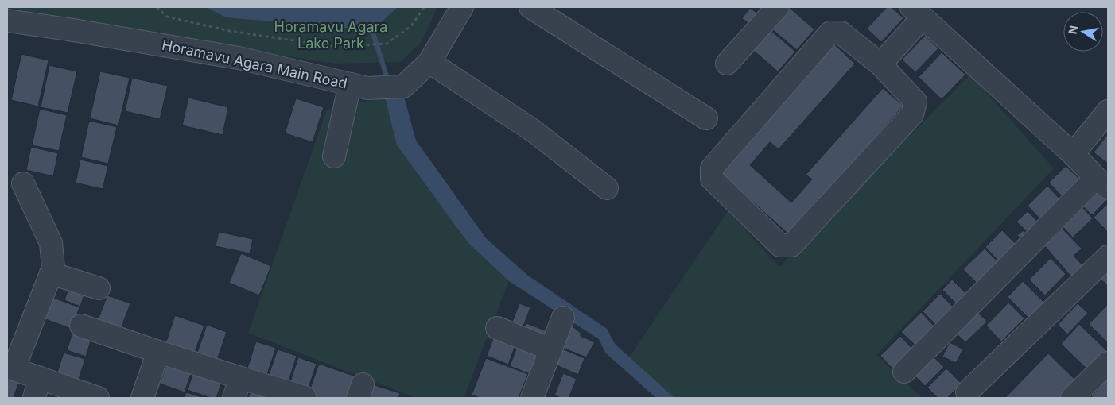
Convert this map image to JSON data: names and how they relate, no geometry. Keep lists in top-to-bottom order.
{
  "streets": {
    "street": ["Horamavu Agara Main Road"]
  },
  "parks": ["Horamavu Agara Lake Park"],
  "north": "left"
}
